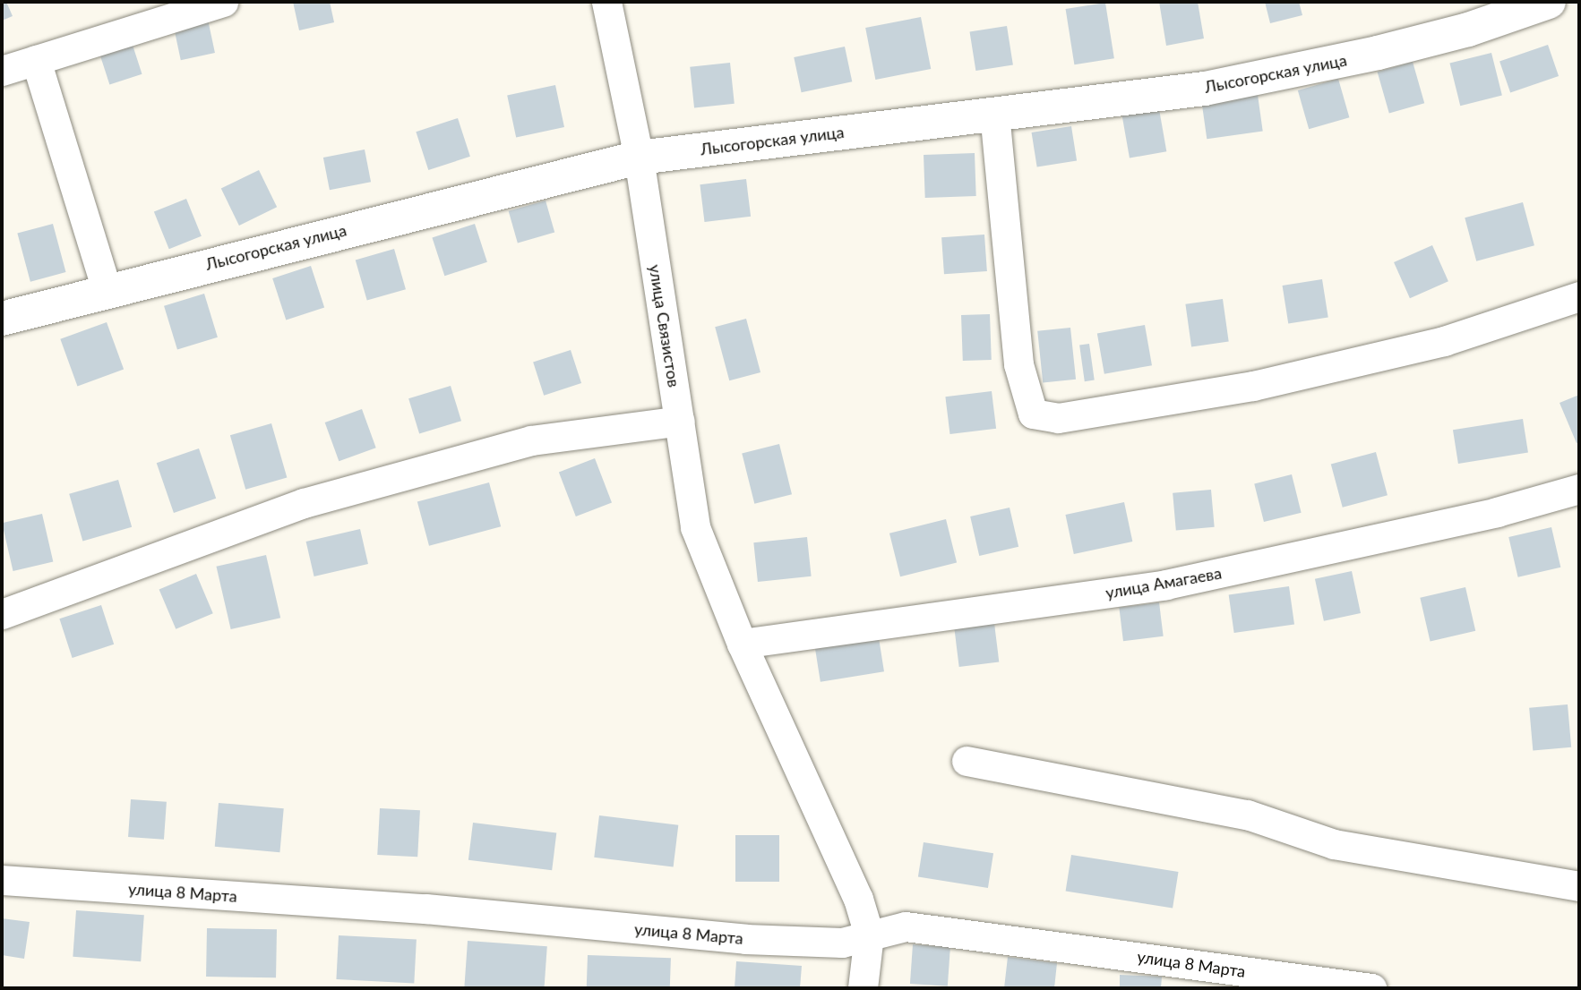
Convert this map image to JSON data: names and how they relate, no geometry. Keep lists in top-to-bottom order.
{
  "streets": {
    "street": [
      "Лысогорская улица",
      "улица Связистов",
      "улица Амагаева",
      "улица 8 Марта"
    ]
  },
  "crossings": [
    ["Лысогорская улица", "улица Связистов"],
    ["улица Связистов", "улица Амагаева"],
    ["улица Связистов", "улица 8 Марта"]
  ]
}
